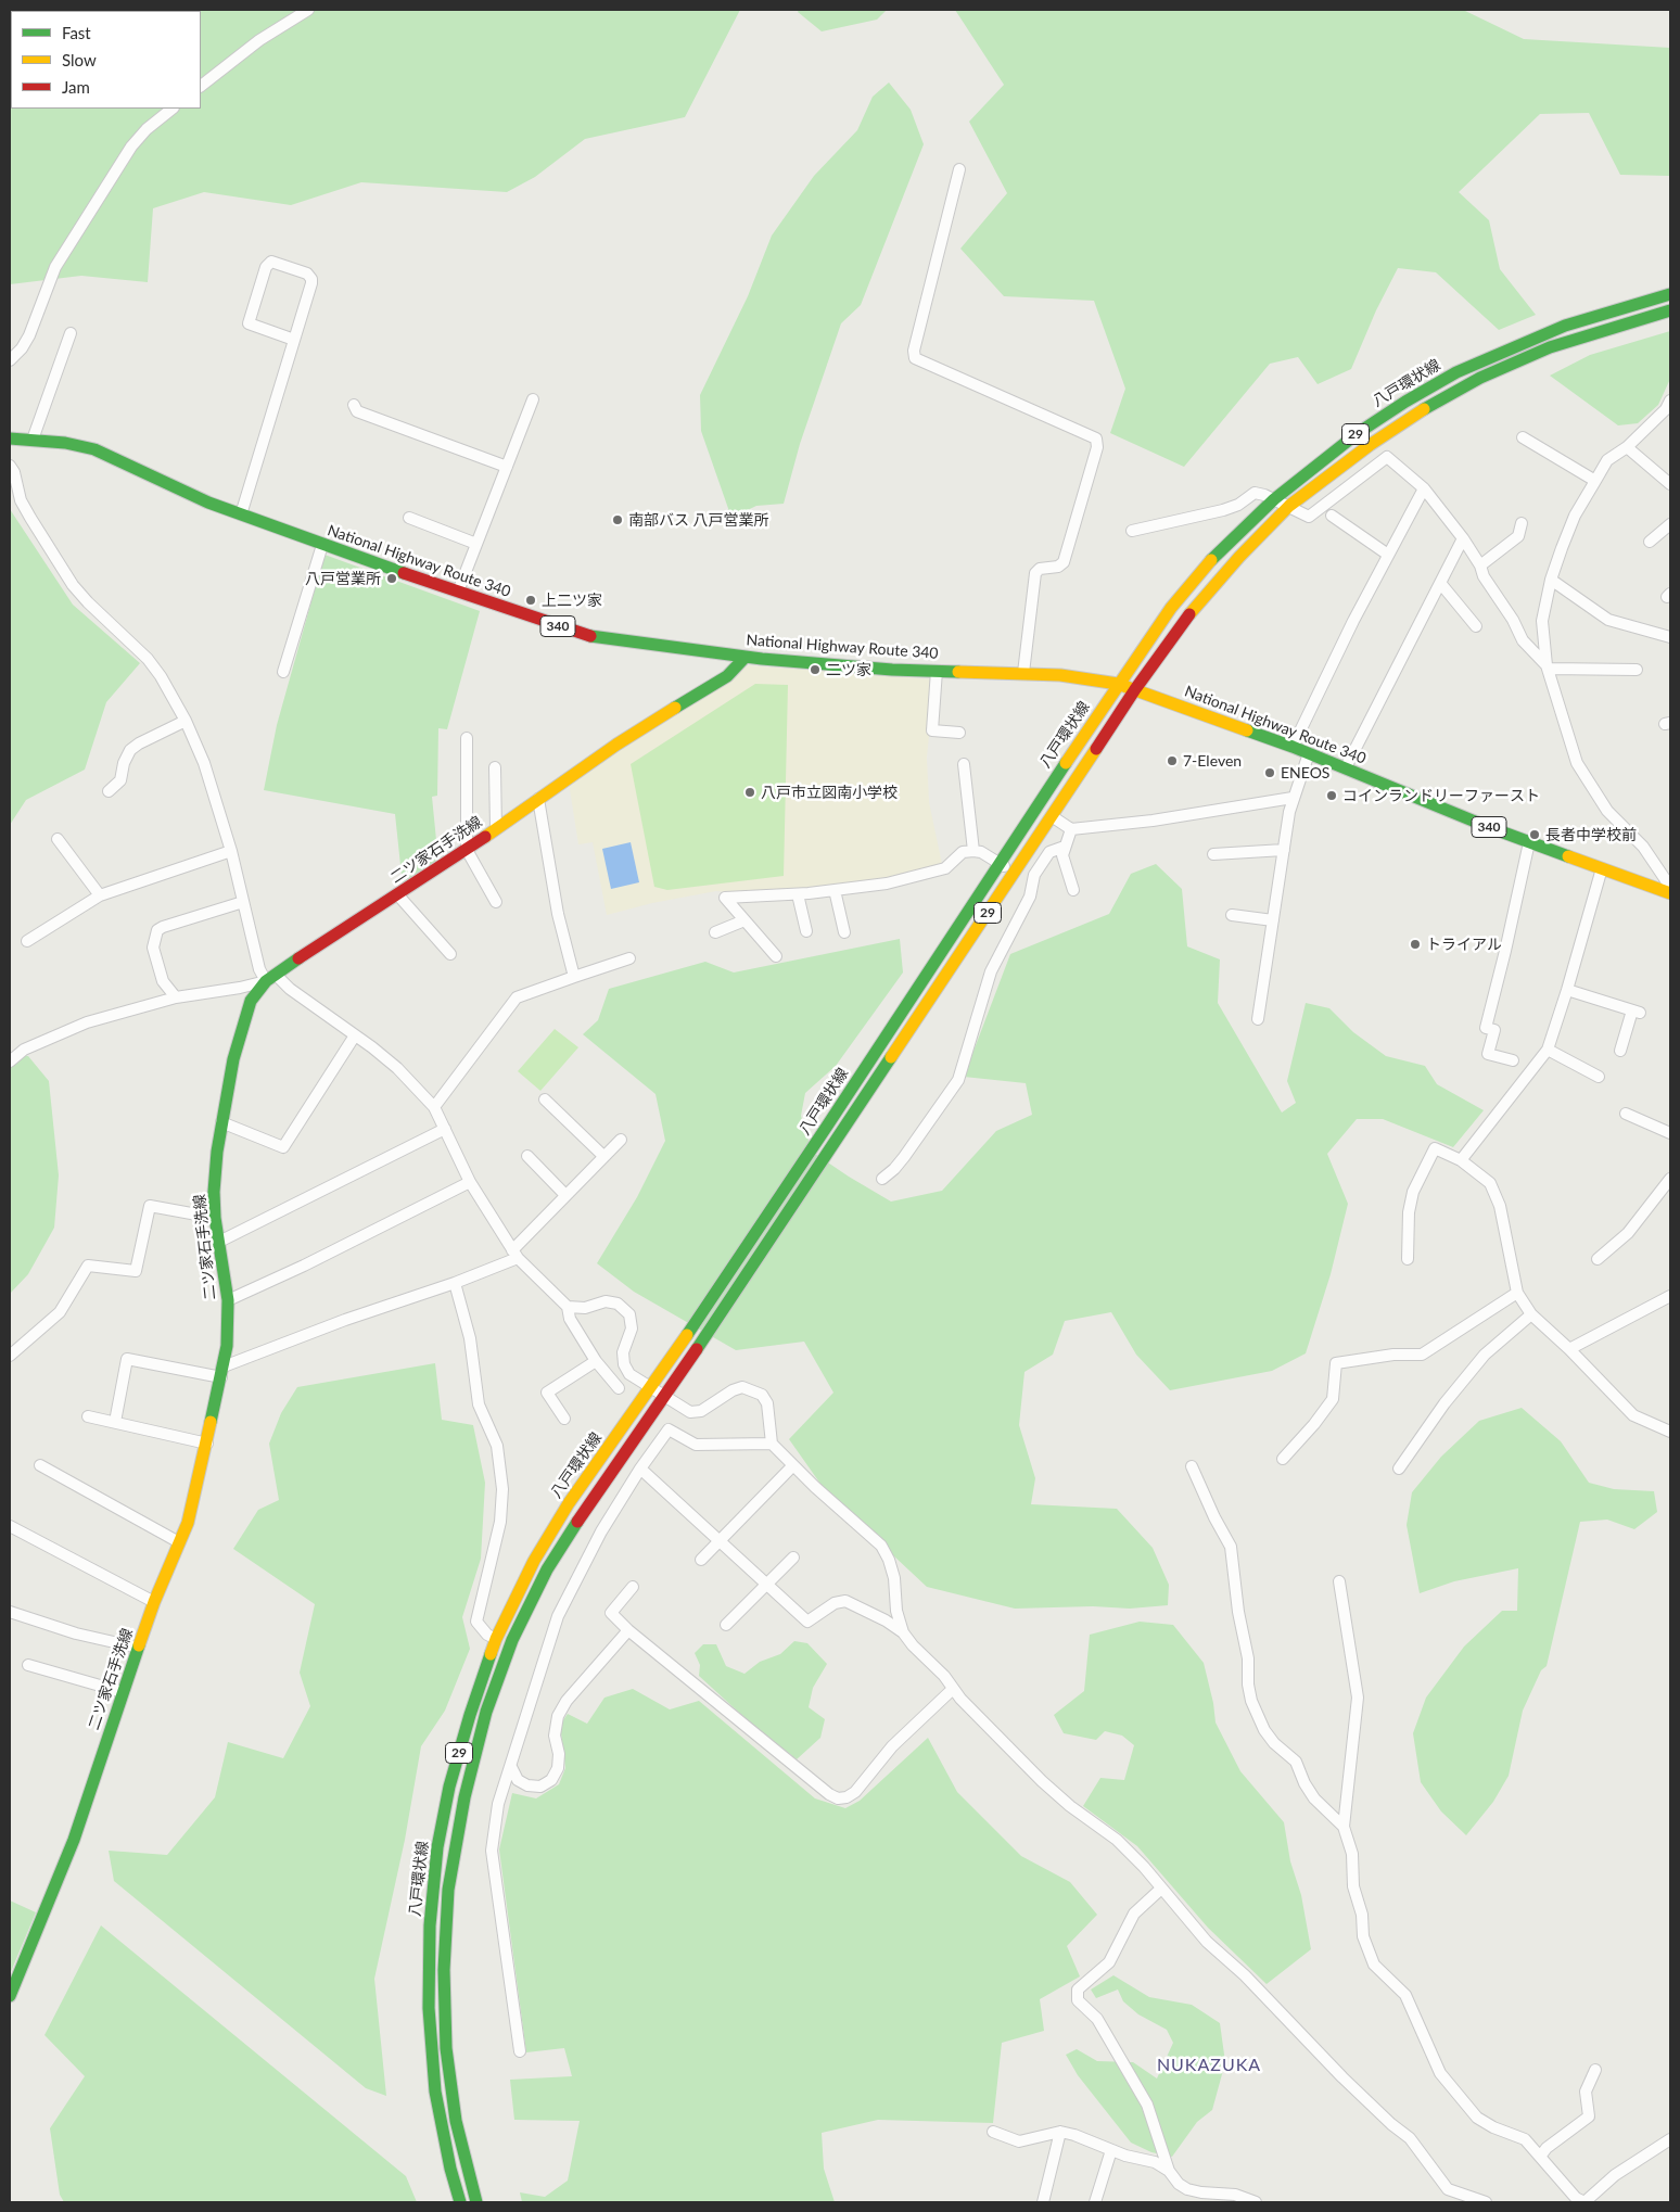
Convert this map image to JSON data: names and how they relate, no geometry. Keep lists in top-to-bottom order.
{
  "streets": {
    "main road": [
      "八戸環状線",
      "29",
      "National Highway Route 340",
      "340",
      "二ツ家石手洗線"
    ]
  },
  "crossings": [
    ["八戸環状線", "National Highway Route 340"],
    ["National Highway Route 340", "二ツ家石手洗線"]
  ],
  "districts": ["NUKAZUKA"],
  "places": [
    "南部バス 八戸営業所",
    "八戸営業所",
    "上二ツ家",
    "二ツ家",
    "7-Eleven",
    "ENEOS",
    "八戸市立図南小学校",
    "コインランドリーファースト",
    "長者中学校前",
    "トライアル"
  ],
  "legend": ["Fast", "Slow", "Jam"]
}
